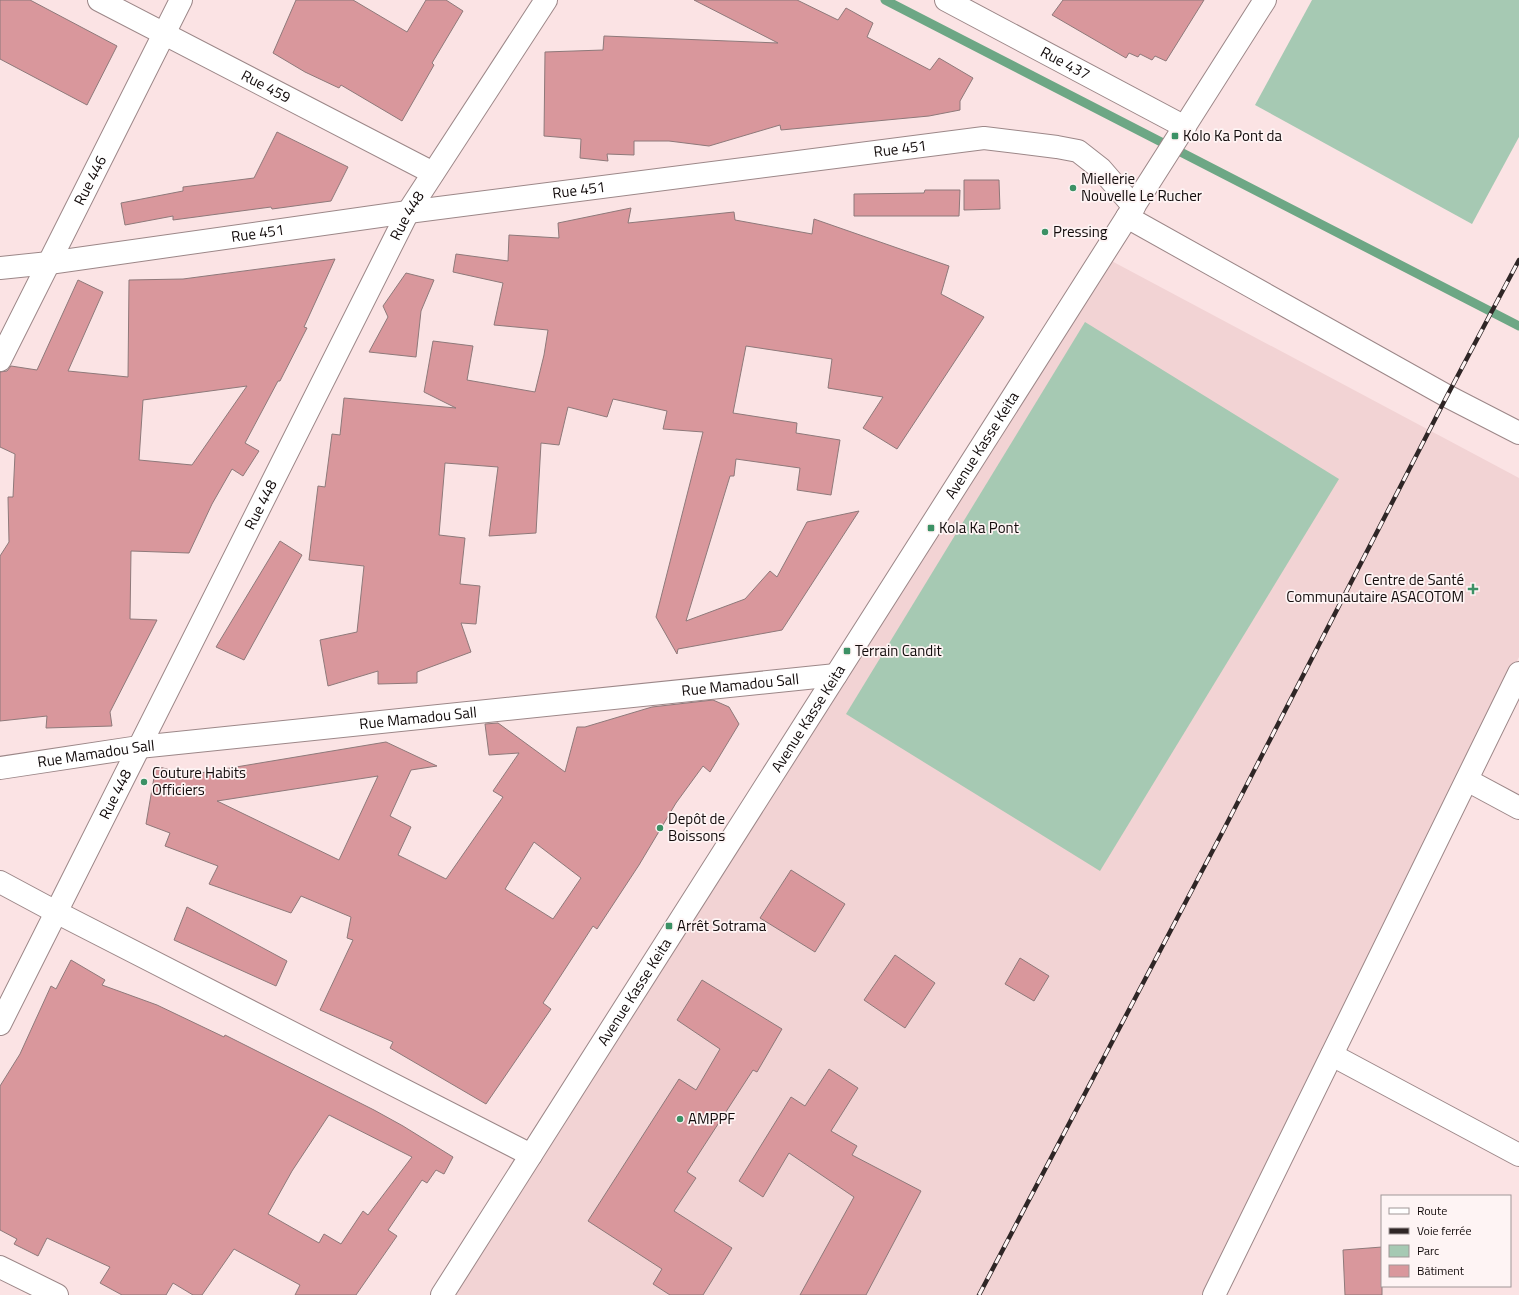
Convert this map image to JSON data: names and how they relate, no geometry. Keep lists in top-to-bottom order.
{
  "streets": {
    "street": [
      "Rue 437",
      "Rue 459",
      "Rue 451",
      "Rue 446",
      "Rue 448",
      "Avenue Kasse Keita",
      "Rue Mamadou Sall"
    ]
  },
  "crossings": [
    ["Rue 437", "Avenue Kasse Keita"],
    ["Rue 459", "Rue 446"],
    ["Rue 459", "Rue 448"],
    ["Rue 451", "Rue 446"],
    ["Rue 451", "Rue 448"],
    ["Rue 451", "Avenue Kasse Keita"],
    ["Rue 448", "Rue Mamadou Sall"],
    ["Avenue Kasse Keita", "Rue Mamadou Sall"]
  ],
  "places": {
    "transit": [
      "Kolo Ka Pont da",
      "Kola Ka Pont",
      "Terrain Candit",
      "Arrêt Sotrama"
    ],
    "other": [
      "Miellerie Nouvelle Le Rucher",
      "Pressing",
      "Couture Habits Officiers",
      "Depôt de Boissons",
      "AMPPF"
    ],
    "health": ["Centre de Santé Communautaire ASACOTOM"]
  },
  "legend": [
    "Route",
    "Voie ferrée",
    "Parc",
    "Bâtiment"
  ]
}
